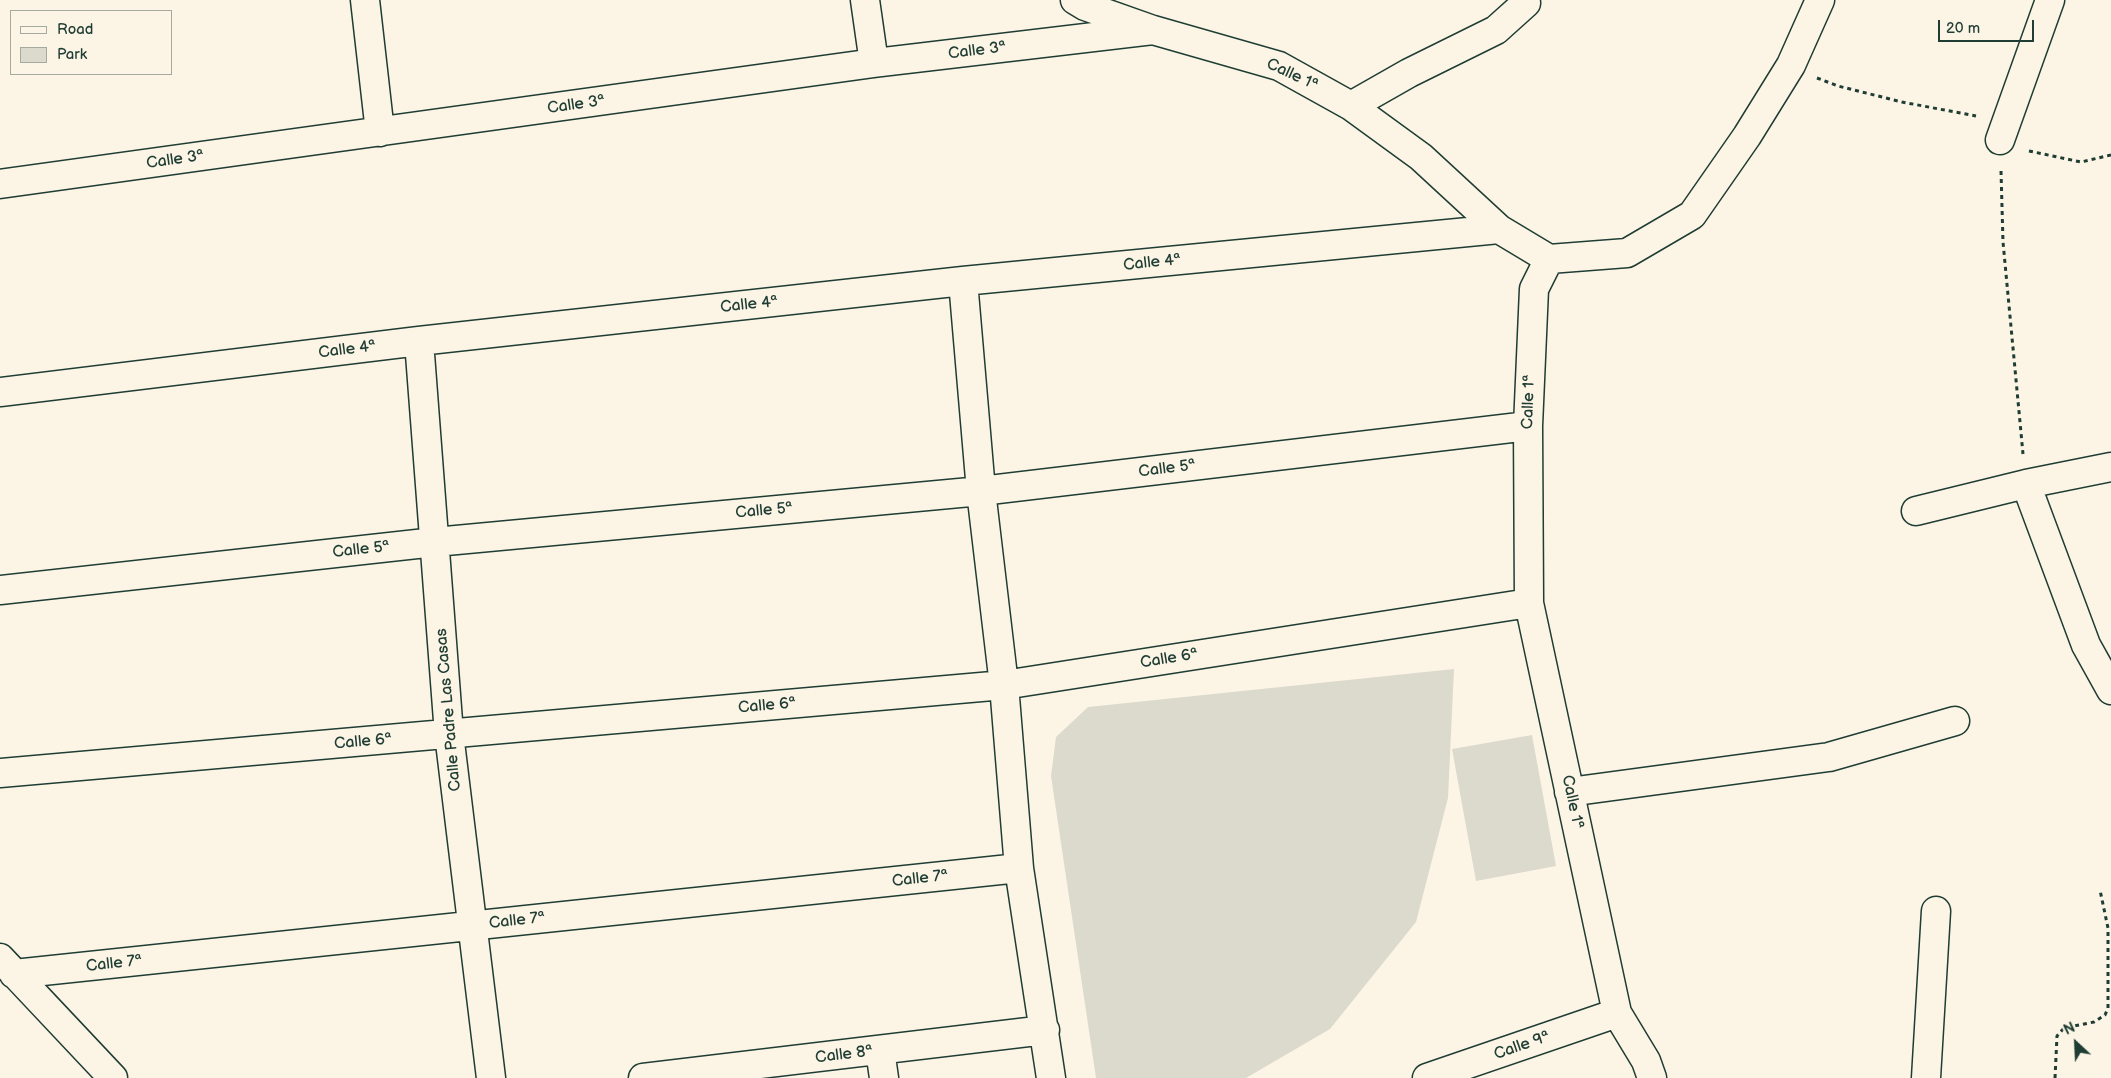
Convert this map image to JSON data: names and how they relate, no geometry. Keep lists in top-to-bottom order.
{
  "streets": {
    "street": [
      "Calle 3ª",
      "Calle 1ª",
      "Calle 4ª",
      "Calle 5ª",
      "Calle 6ª",
      "Calle Padre Las Casas",
      "Calle 7ª",
      "Calle 9ª",
      "Calle 8ª"
    ]
  },
  "crossings": [
    ["Calle 3ª", "Calle 1ª"],
    ["Calle 1ª", "Calle 4ª"],
    ["Calle 1ª", "Calle 5ª"],
    ["Calle 1ª", "Calle 6ª"],
    ["Calle 1ª", "Calle 9ª"],
    ["Calle 4ª", "Calle Padre Las Casas"],
    ["Calle 5ª", "Calle Padre Las Casas"],
    ["Calle 6ª", "Calle Padre Las Casas"],
    ["Calle Padre Las Casas", "Calle 7ª"]
  ],
  "legend": ["Road", "Park"],
  "scale_bar": "20 m",
  "north": "top left"
}
